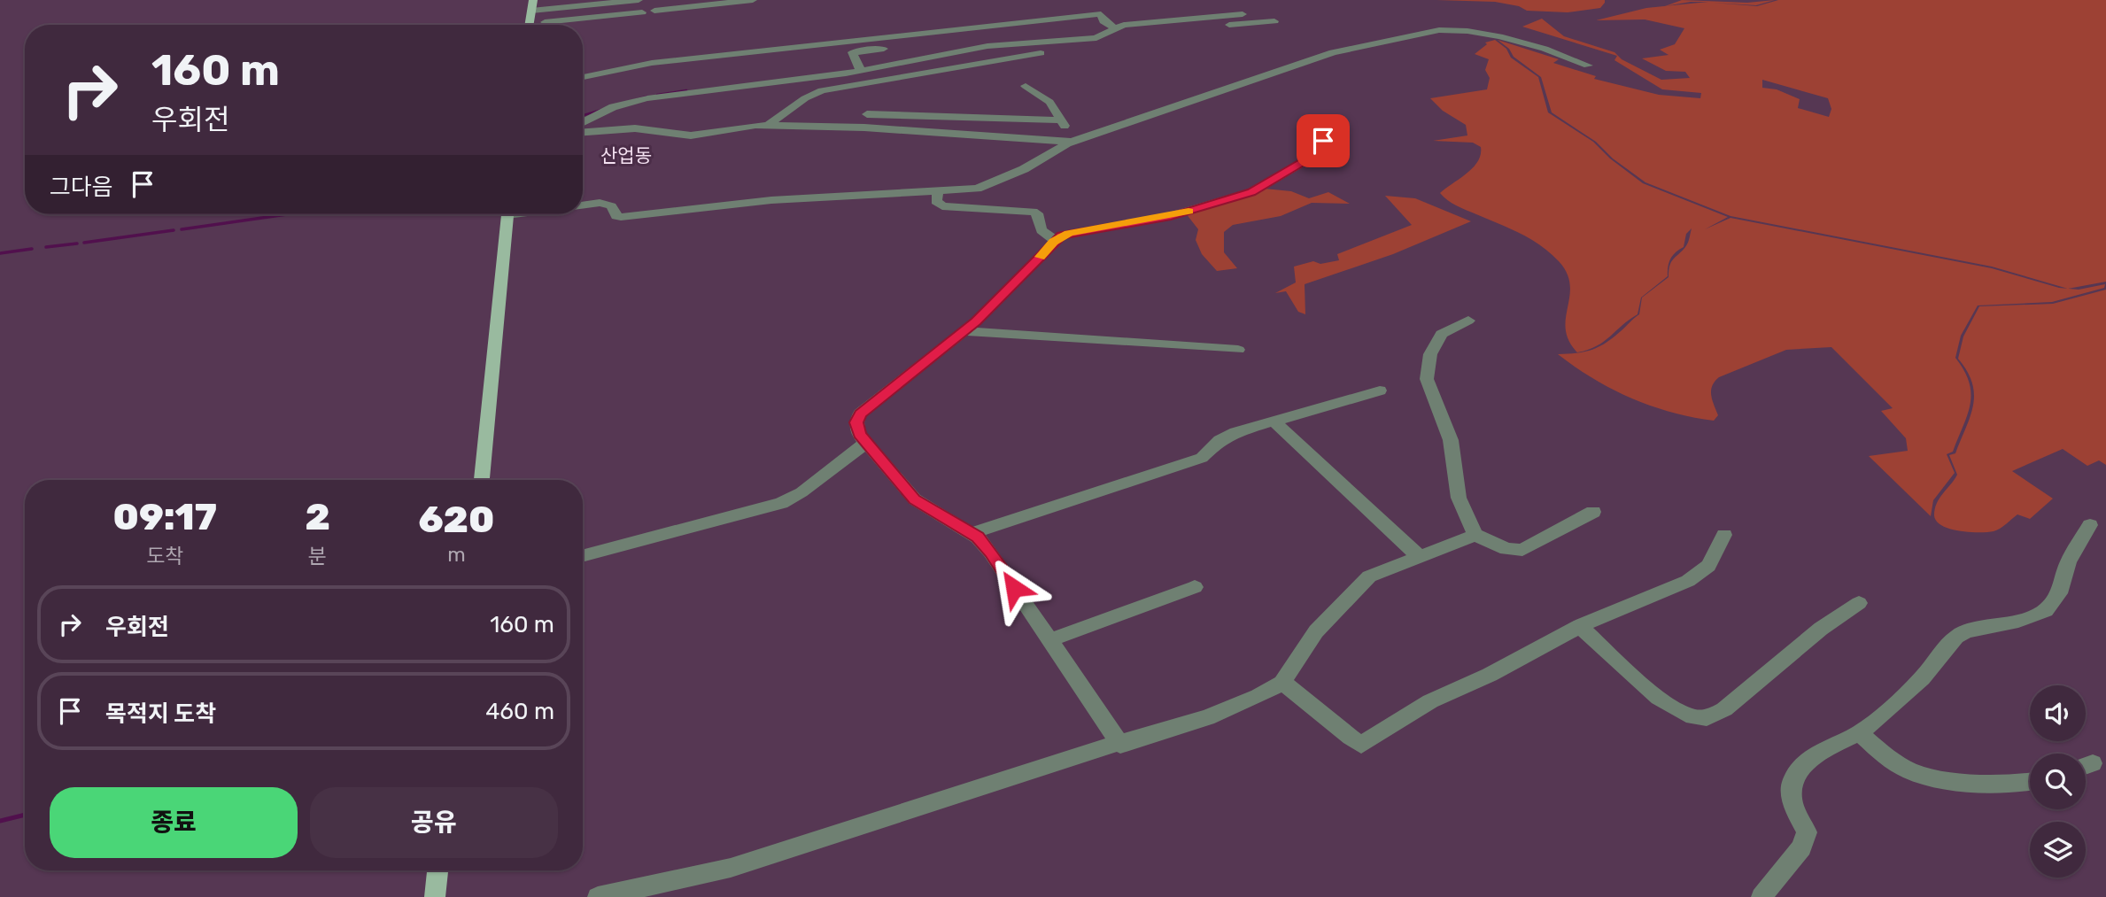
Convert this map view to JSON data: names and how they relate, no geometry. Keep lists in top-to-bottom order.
{
  "districts": ["산업동"],
  "page": {
    "turn": ["160 m", "우회전"],
    "then": "그다음",
    "eta": [
      "09:17",
      "도착",
      "2",
      "분",
      "620",
      "m"
    ],
    "list": [
      {
        "name": "우회전",
        "value": "160 m"
      },
      {
        "name": "목적지 도착",
        "value": "460 m"
      }
    ],
    "buttons": ["종료", "공유"]
  }
}
